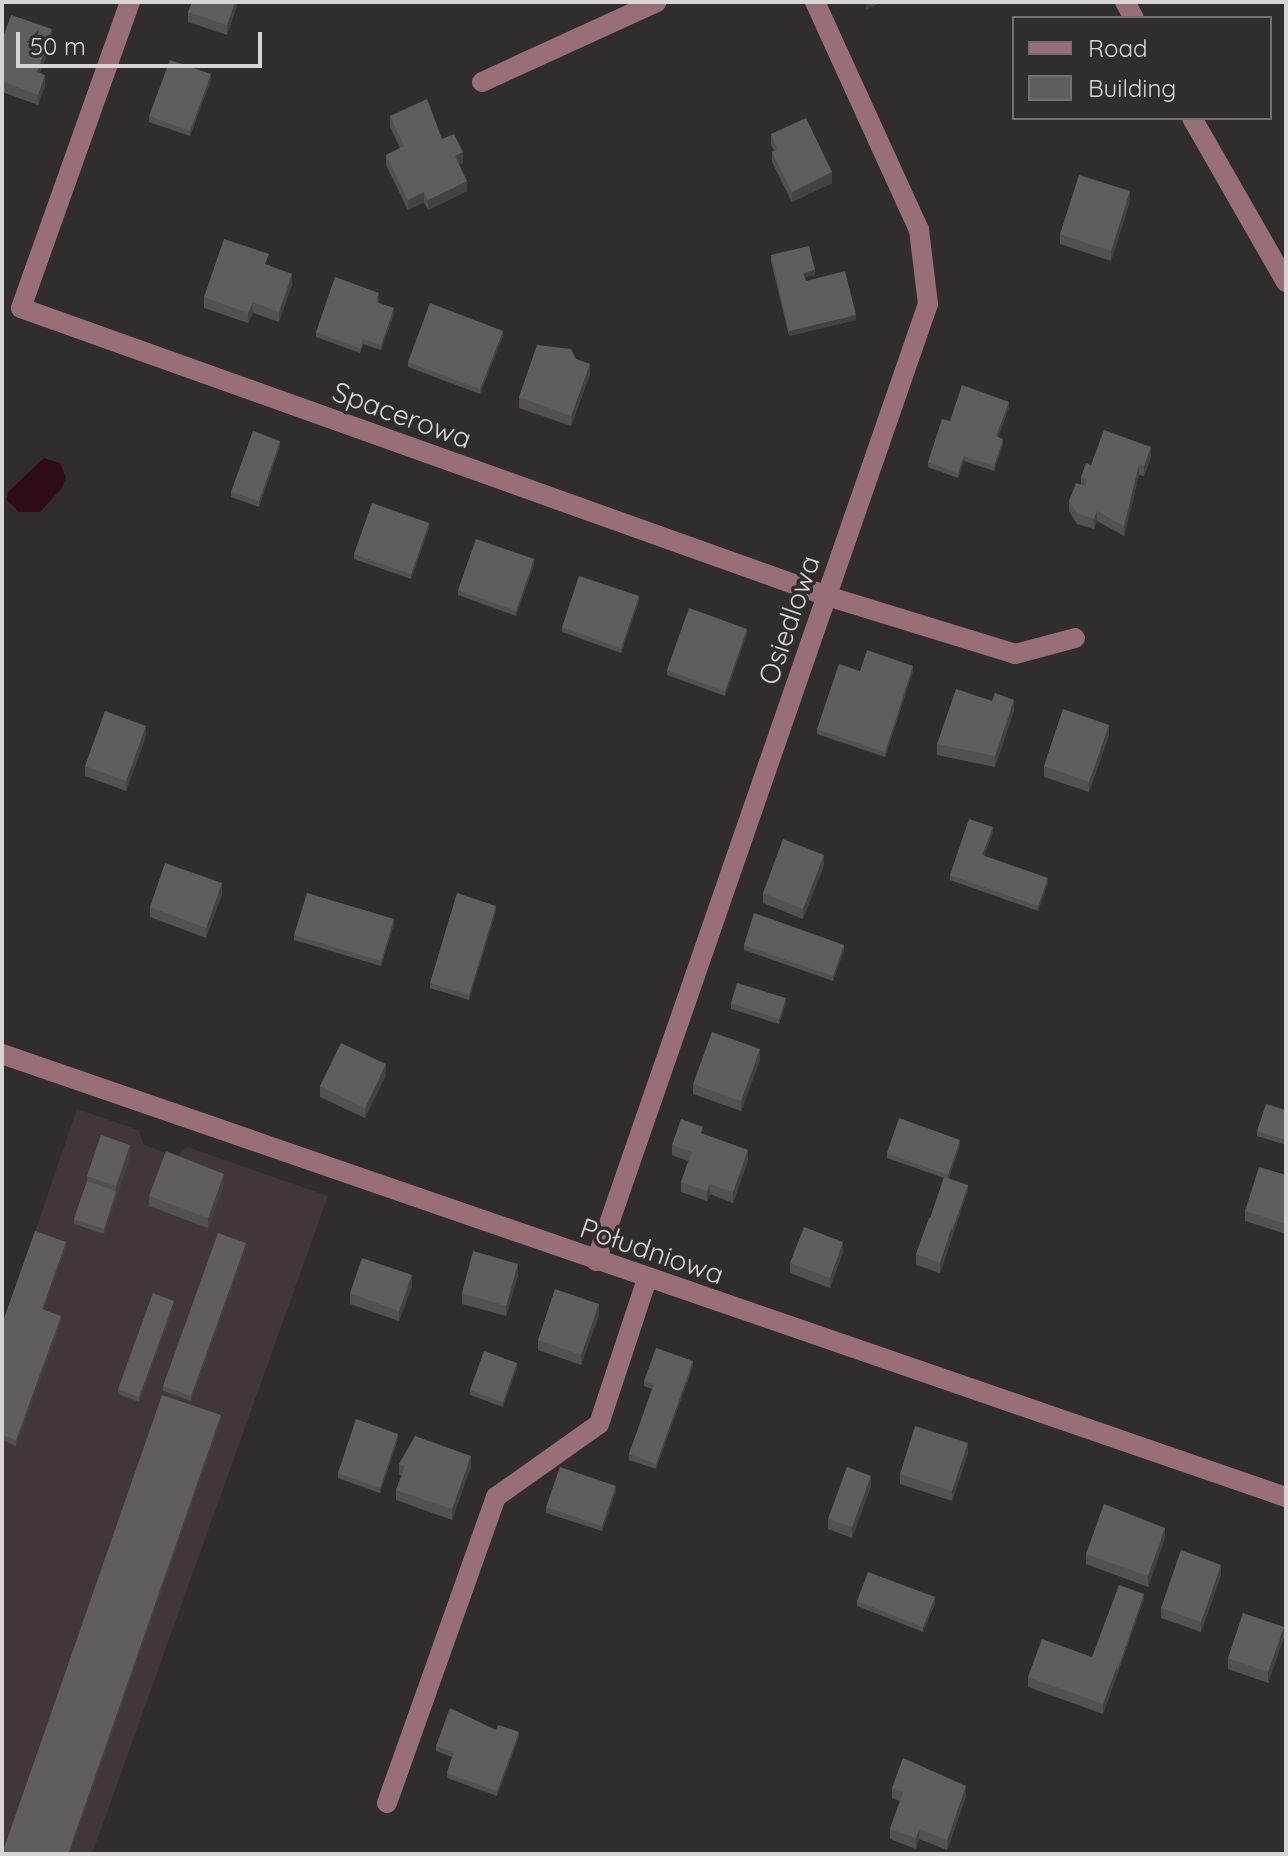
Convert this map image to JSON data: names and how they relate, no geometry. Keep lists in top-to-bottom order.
{
  "streets": {
    "street": ["Spacerowa", "Osiedlowa", "Południowa"]
  },
  "crossings": [
    ["Spacerowa", "Osiedlowa"],
    ["Osiedlowa", "Południowa"]
  ],
  "legend": ["Road", "Building"],
  "scale_bar": "50 m"
}
